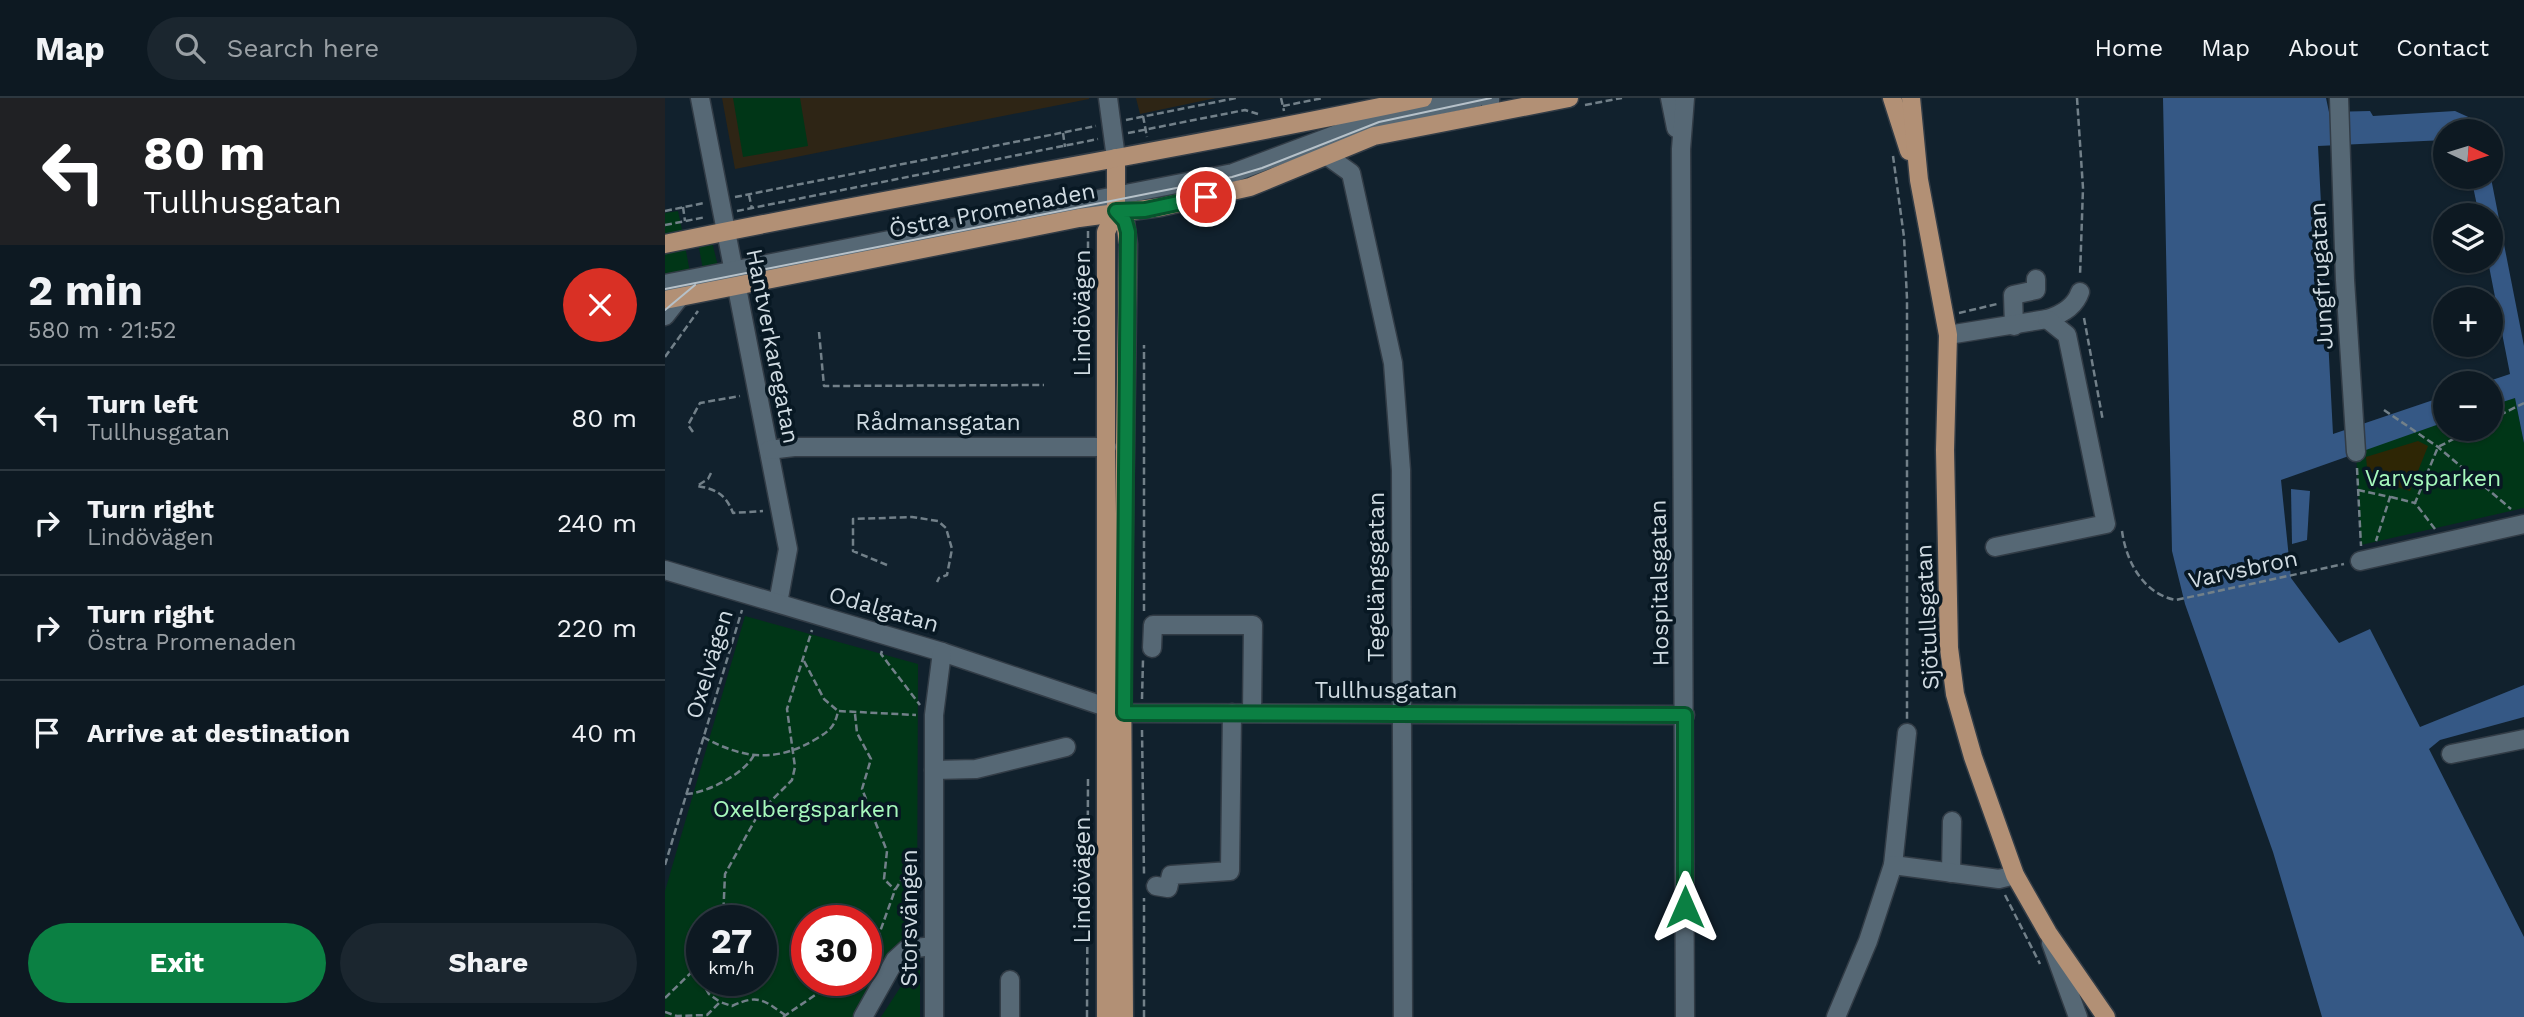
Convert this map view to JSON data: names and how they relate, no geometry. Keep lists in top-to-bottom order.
{
  "streets": {
    "main road": ["Östra Promenaden", "Lindövägen", "Sjötullsgatan"],
    "street": [
      "Jungfrugatan",
      "Hantverkaregatan",
      "Rådmansgatan",
      "Tegelängsgatan",
      "Hospitalsgatan",
      "Odalgatan",
      "Tullhusgatan",
      "Storsvängen"
    ],
    "path": ["Varvsbron", "Oxelvägen"]
  },
  "crossings": [
    ["Östra Promenaden", "Lindövägen"],
    ["Östra Promenaden", "Hantverkaregatan"],
    ["Östra Promenaden", "Tegelängsgatan"],
    ["Lindövägen", "Rådmansgatan"],
    ["Lindövägen", "Tullhusgatan"],
    ["Hantverkaregatan", "Rådmansgatan"],
    ["Hantverkaregatan", "Odalgatan"],
    ["Tegelängsgatan", "Tullhusgatan"],
    ["Hospitalsgatan", "Tullhusgatan"],
    ["Odalgatan", "Oxelvägen"],
    ["Odalgatan", "Tullhusgatan"],
    ["Odalgatan", "Storsvängen"]
  ],
  "parks": ["Varvsparken", "Oxelbergsparken"],
  "north": "right",
  "page": {
    "header": "Map",
    "search": "Search here",
    "nav": [
      "Home",
      "Map",
      "About",
      "Contact"
    ],
    "turn": ["80 m", "Tullhusgatan"],
    "map_buttons": ["+", "−"],
    "heading": ["2 min", "580 m · 21:52"],
    "list": [
      {
        "name": "Turn left",
        "note": "Tullhusgatan",
        "value": "80 m"
      },
      {
        "name": "Turn right",
        "note": "Lindövägen",
        "value": "240 m"
      },
      {
        "name": "Turn right",
        "note": "Östra Promenaden",
        "value": "220 m"
      },
      {
        "name": "Arrive at destination",
        "value": "40 m"
      }
    ],
    "speed": "27 km/h",
    "limit": "30",
    "buttons": ["Exit", "Share"]
  }
}
